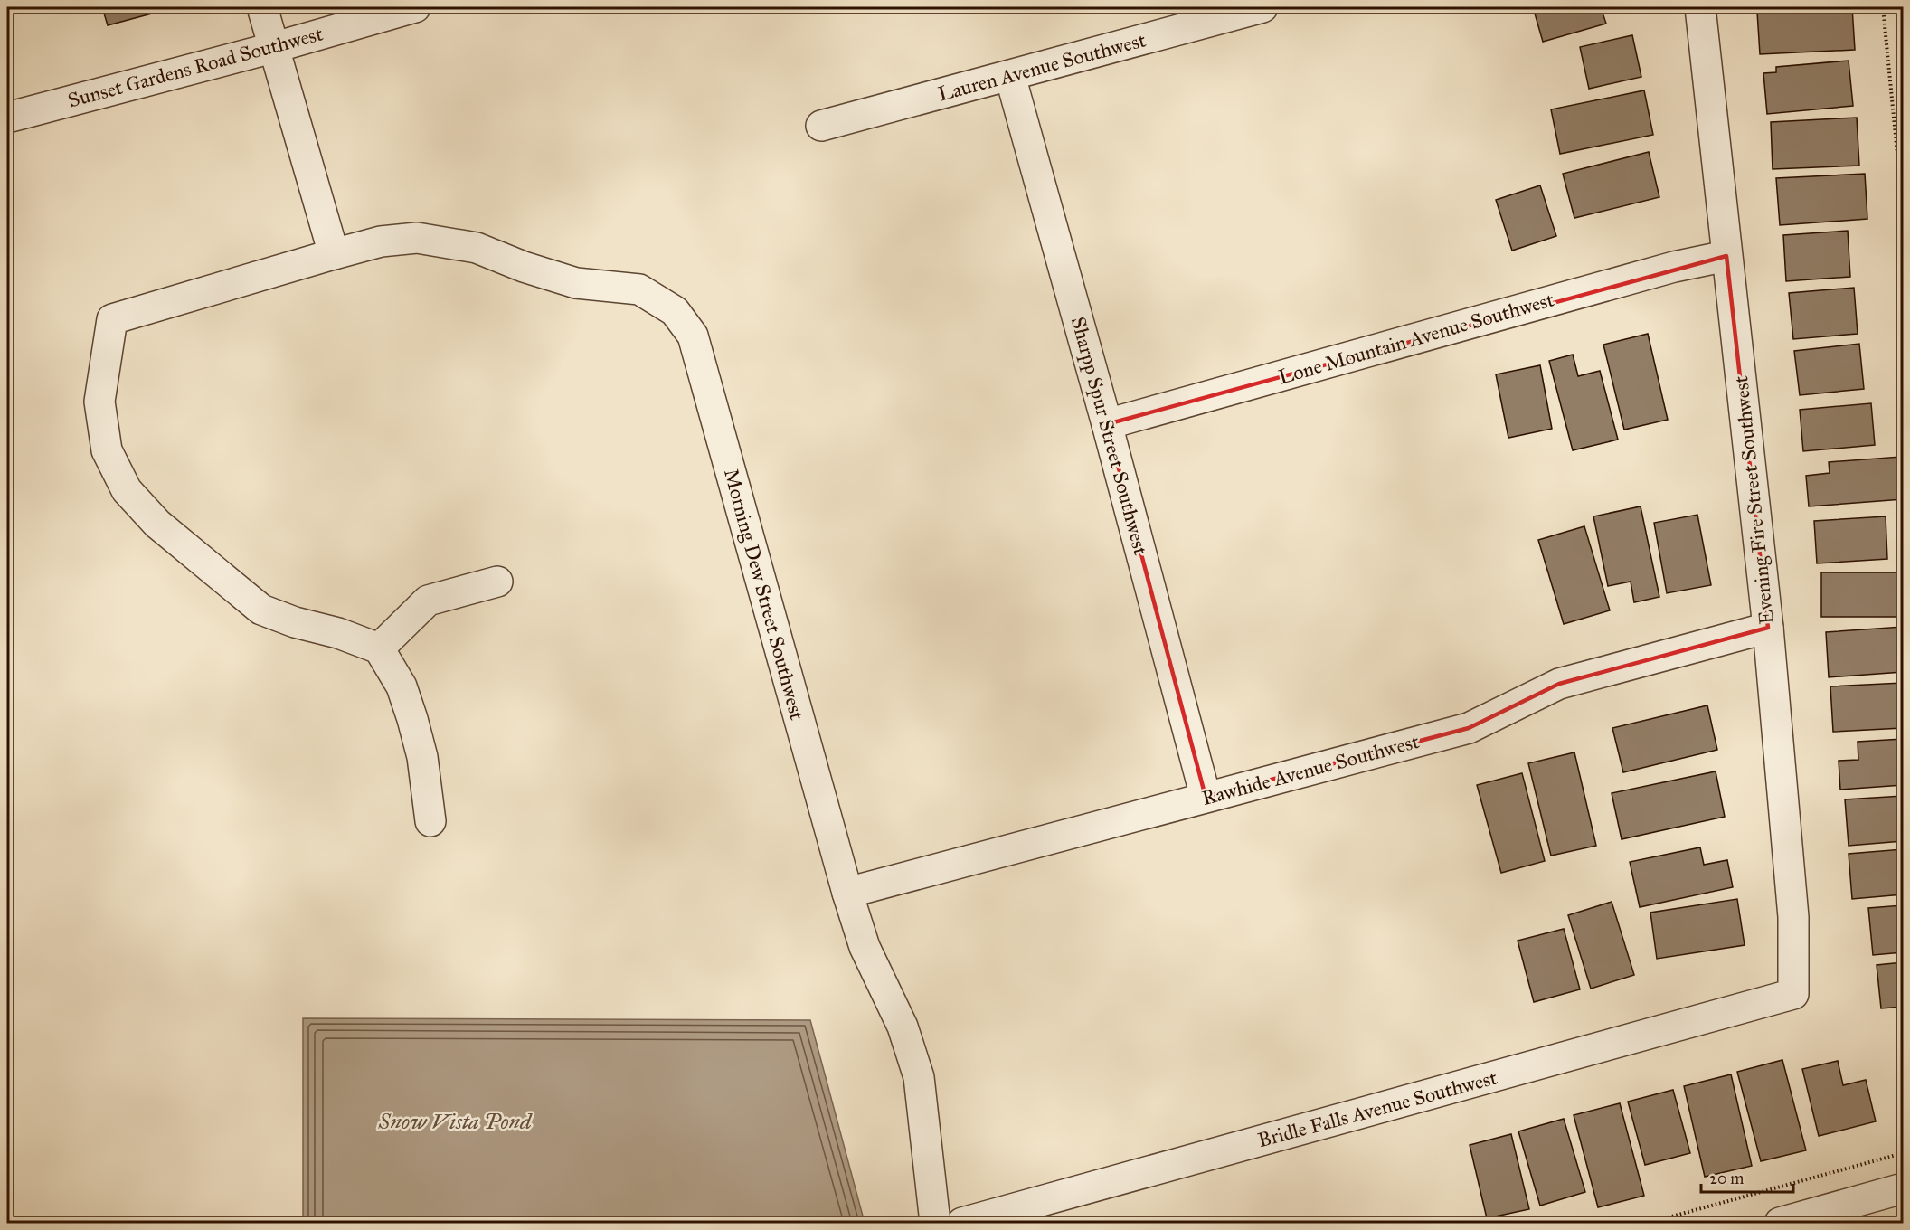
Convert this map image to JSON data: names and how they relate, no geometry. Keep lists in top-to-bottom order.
{
  "streets": {
    "street": [
      "Sunset Gardens Road Southwest",
      "Lauren Avenue Southwest",
      "Lone Mountain Avenue Southwest",
      "Sharpp Spur Street Southwest",
      "Evening Fire Street Southwest",
      "Morning Dew Street Southwest",
      "Rawhide Avenue Southwest",
      "Bridle Falls Avenue Southwest"
    ]
  },
  "crossings": [
    ["Lauren Avenue Southwest", "Sharpp Spur Street Southwest"],
    ["Lone Mountain Avenue Southwest", "Sharpp Spur Street Southwest"],
    ["Lone Mountain Avenue Southwest", "Evening Fire Street Southwest"],
    ["Sharpp Spur Street Southwest", "Rawhide Avenue Southwest"],
    ["Evening Fire Street Southwest", "Rawhide Avenue Southwest"],
    ["Evening Fire Street Southwest", "Bridle Falls Avenue Southwest"],
    ["Morning Dew Street Southwest", "Rawhide Avenue Southwest"]
  ],
  "water": ["Snow Vista Pond"],
  "scale_bar": "20 m"
}
